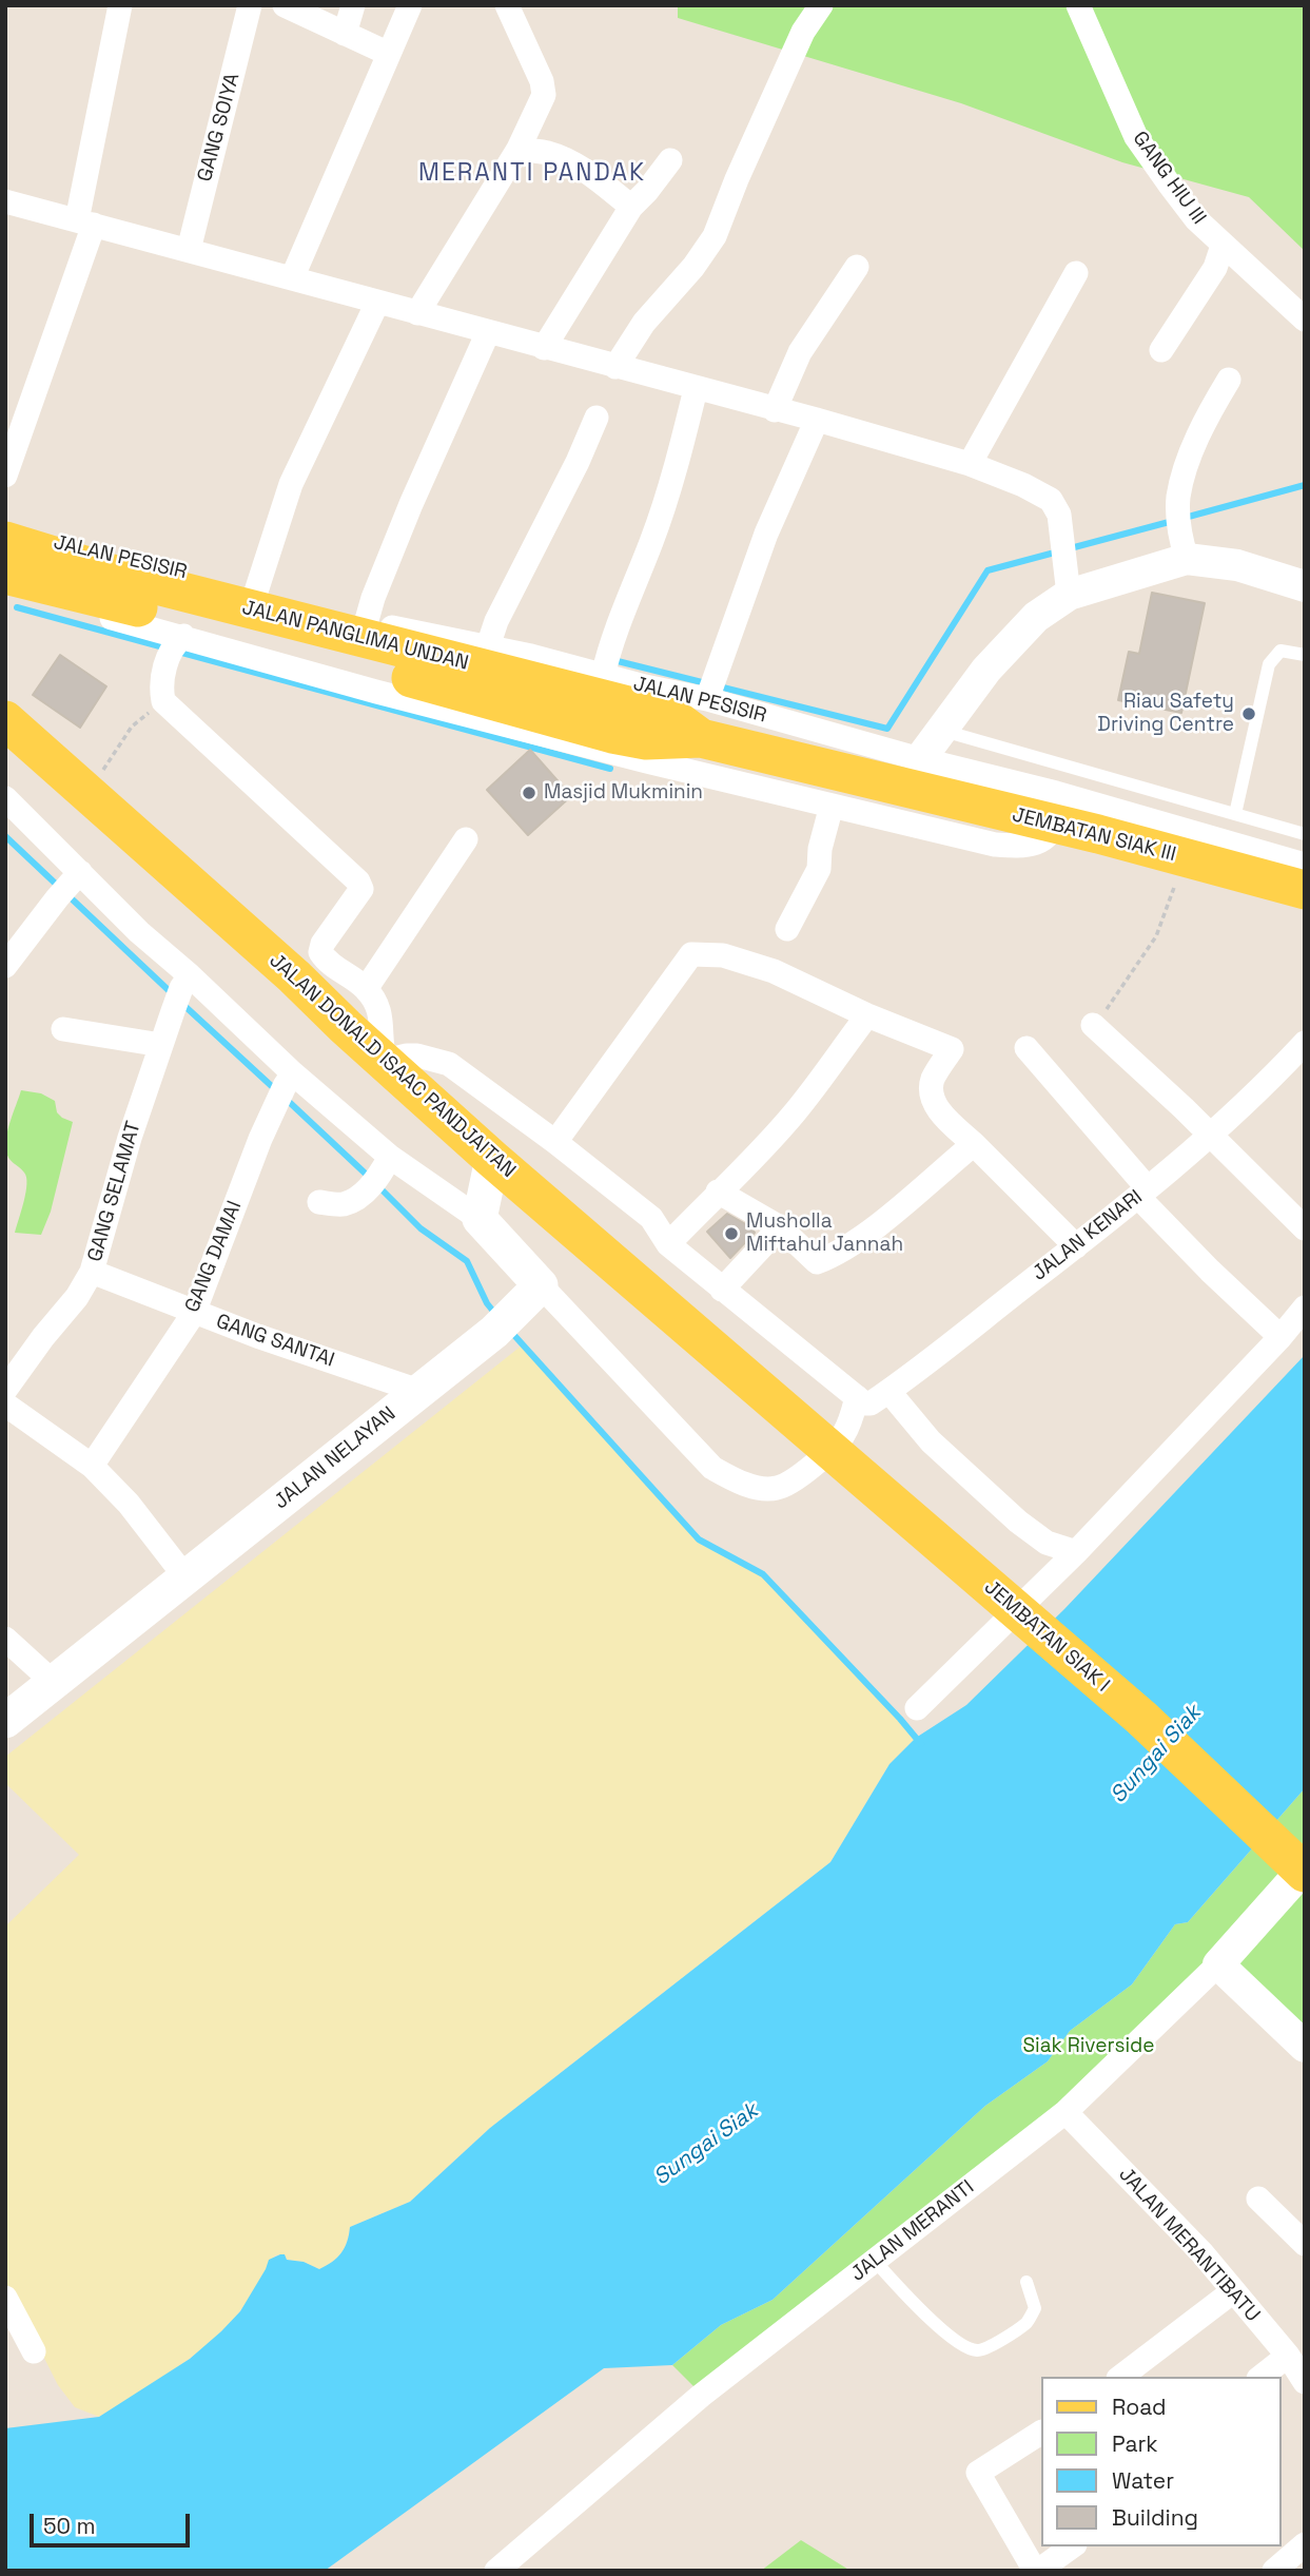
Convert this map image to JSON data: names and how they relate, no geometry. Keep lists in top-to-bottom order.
{
  "streets": {
    "main road": [
      "JALAN PANGLIMA UNDAN",
      "JEMBATAN SIAK III",
      "JALAN DONALD ISAAC PANDJAITAN",
      "JALAN NELAYAN",
      "JEMBATAN SIAK I"
    ],
    "street": [
      "GANG SOIYA",
      "GANG HIU III",
      "JALAN PESISIR",
      "GANG SELAMAT",
      "JALAN KENARI",
      "GANG DAMAI",
      "GANG SANTAI",
      "JALAN MERANTI",
      "JALAN MERANTIBATU"
    ]
  },
  "crossings": [
    ["JALAN PESISIR", "JALAN PANGLIMA UNDAN"],
    ["JALAN PANGLIMA UNDAN", "JEMBATAN SIAK III"],
    ["JALAN DONALD ISAAC PANDJAITAN", "JEMBATAN SIAK I"],
    ["GANG SELAMAT", "GANG SANTAI"],
    ["GANG DAMAI", "GANG SANTAI"],
    ["GANG SANTAI", "JALAN NELAYAN"],
    ["JEMBATAN SIAK I", "JALAN MERANTI"],
    ["JALAN MERANTI", "JALAN MERANTIBATU"]
  ],
  "districts": ["MERANTI PANDAK"],
  "water": ["Sungai Siak"],
  "parks": ["Siak Riverside"],
  "places": ["Riau Safety Driving Centre", "Masjid Mukminin", "Musholla Miftahul Jannah"],
  "legend": [
    "Road",
    "Park",
    "Water",
    "Building"
  ],
  "scale_bar": "50 m"
}
